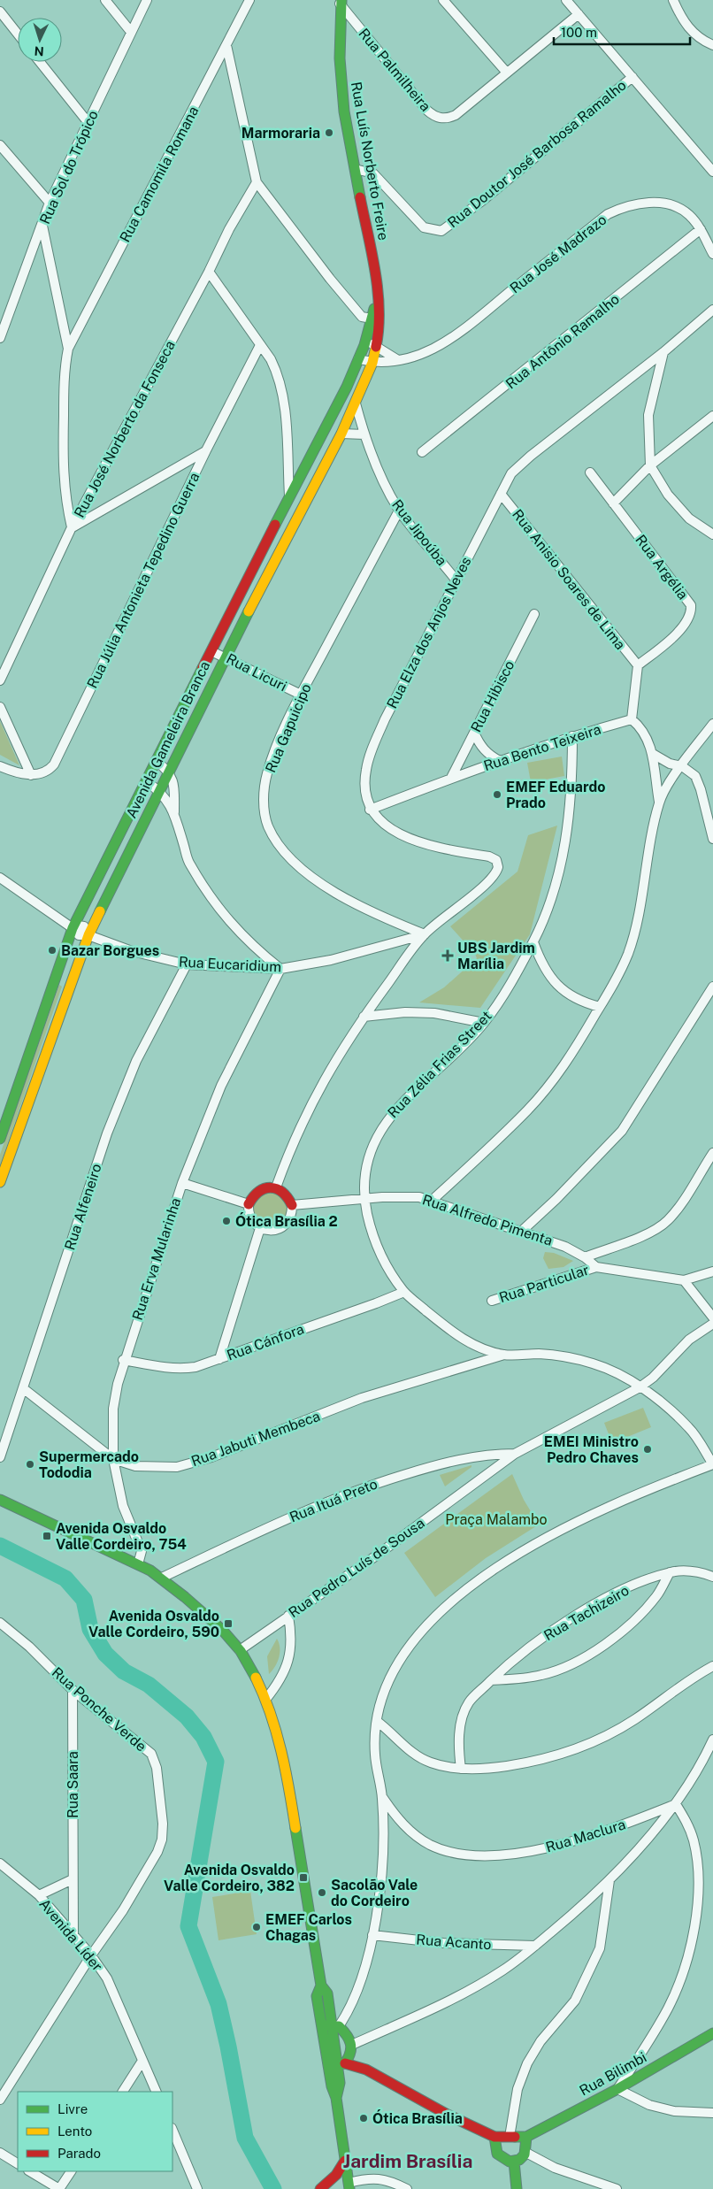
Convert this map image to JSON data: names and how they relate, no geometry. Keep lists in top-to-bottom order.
{
  "streets": {
    "main road": ["Rua Luís Norberto Freire", "Avenida Gameleira Branca", "Rua Bilimbi"],
    "street": [
      "Rua Palmilheira",
      "Rua Doutor José Barbosa Ramalho",
      "Rua Sol do Trópico",
      "Rua Camomila Romana",
      "Rua José Madrazo",
      "Rua Antônio Ramalho",
      "Rua José Norberto da Fonseca",
      "Rua Jipoúba",
      "Rua Argélia",
      "Rua Anisio Soares de Lima",
      "Rua Júlia Antonieta Tepedino Guerra",
      "Rua Elza dos Anjos Neves",
      "Rua Licuri",
      "Rua Hibisco",
      "Rua Gapuicipo",
      "Rua Bento Teixeira",
      "Rua Eucaridium",
      "Rua Zélia Frias Street",
      "Rua Alfeneiro",
      "Rua Alfredo Pimenta",
      "Rua Erva Mularinha",
      "Rua Particular",
      "Rua Cánfora",
      "Rua Jabuti Membeca",
      "Rua Ituá Preto",
      "Rua Pedro Luís de Sousa",
      "Rua Tachizeiro",
      "Rua Ponche Verde",
      "Rua Saara",
      "Rua Maclura",
      "Avenida Líder",
      "Rua Acanto"
    ]
  },
  "crossings": [
    ["Rua Palmilheira", "Rua Luís Norberto Freire"],
    ["Rua Doutor José Barbosa Ramalho", "Rua Luís Norberto Freire"],
    ["Rua Luís Norberto Freire", "Avenida Gameleira Branca"],
    ["Rua José Madrazo", "Rua Antônio Ramalho"],
    ["Rua José Madrazo", "Avenida Gameleira Branca"],
    ["Rua Jipoúba", "Rua Elza dos Anjos Neves"],
    ["Rua Jipoúba", "Rua Gapuicipo"],
    ["Rua Jipoúba", "Avenida Gameleira Branca"],
    ["Rua Argélia", "Rua Anisio Soares de Lima"],
    ["Rua Anisio Soares de Lima", "Rua Elza dos Anjos Neves"],
    ["Rua Elza dos Anjos Neves", "Rua Bento Teixeira"],
    ["Rua Licuri", "Rua Gapuicipo"],
    ["Rua Licuri", "Avenida Gameleira Branca"],
    ["Rua Hibisco", "Rua Bento Teixeira"],
    ["Rua Gapuicipo", "Rua Eucaridium"],
    ["Avenida Gameleira Branca", "Rua Eucaridium"],
    ["Rua Bento Teixeira", "Rua Zélia Frias Street"],
    ["Rua Eucaridium", "Rua Alfeneiro"],
    ["Rua Eucaridium", "Rua Erva Mularinha"],
    ["Rua Zélia Frias Street", "Rua Alfredo Pimenta"],
    ["Rua Zélia Frias Street", "Rua Cánfora"],
    ["Rua Zélia Frias Street", "Rua Jabuti Membeca"],
    ["Rua Zélia Frias Street", "Rua Pedro Luís de Sousa"],
    ["Rua Alfeneiro", "Rua Jabuti Membeca"],
    ["Rua Alfredo Pimenta", "Rua Particular"],
    ["Rua Erva Mularinha", "Rua Cánfora"],
    ["Rua Erva Mularinha", "Rua Jabuti Membeca"],
    ["Rua Ituá Preto", "Rua Pedro Luís de Sousa"],
    ["Rua Ponche Verde", "Rua Saara"],
    ["Rua Ponche Verde", "Avenida Líder"],
    ["Rua Saara", "Avenida Líder"]
  ],
  "districts": ["Jardim Brasília"],
  "parks": ["Praça Malambo"],
  "places": {
    "other": [
      "Marmoraria",
      "EMEF Eduardo Prado",
      "Bazar Borgues",
      "Ótica Brasília 2",
      "EMEI Ministro Pedro Chaves",
      "Supermercado Tododia",
      "Sacolão Vale do Cordeiro",
      "EMEF Carlos Chagas",
      "Ótica Brasília"
    ],
    "health": ["UBS Jardim Marília"],
    "transit": ["Avenida Osvaldo Valle Cordeiro, 754", "Avenida Osvaldo Valle Cordeiro, 590", "Avenida Osvaldo Valle Cordeiro, 382"]
  },
  "legend": ["Livre", "Lento", "Parado"],
  "scale_bar": "100 m",
  "north": "bottom"
}
